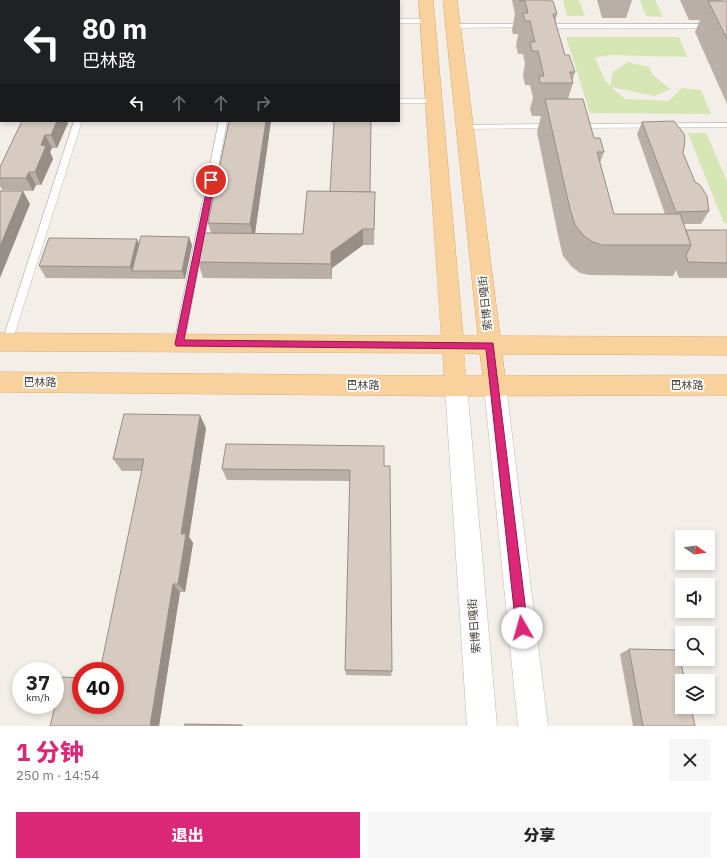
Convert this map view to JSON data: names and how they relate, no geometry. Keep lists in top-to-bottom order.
{
  "streets": {
    "main road": ["索博日嘎街", "巴林路"]
  },
  "crossings": [
    ["索博日嘎街", "巴林路"]
  ],
  "north": "right",
  "page": {
    "turn": ["80 m", "巴林路"],
    "speed": "37 km/h",
    "limit": "40",
    "heading": ["1 分钟", "250 m · 14:54"],
    "buttons": ["退出", "分享"]
  }
}
